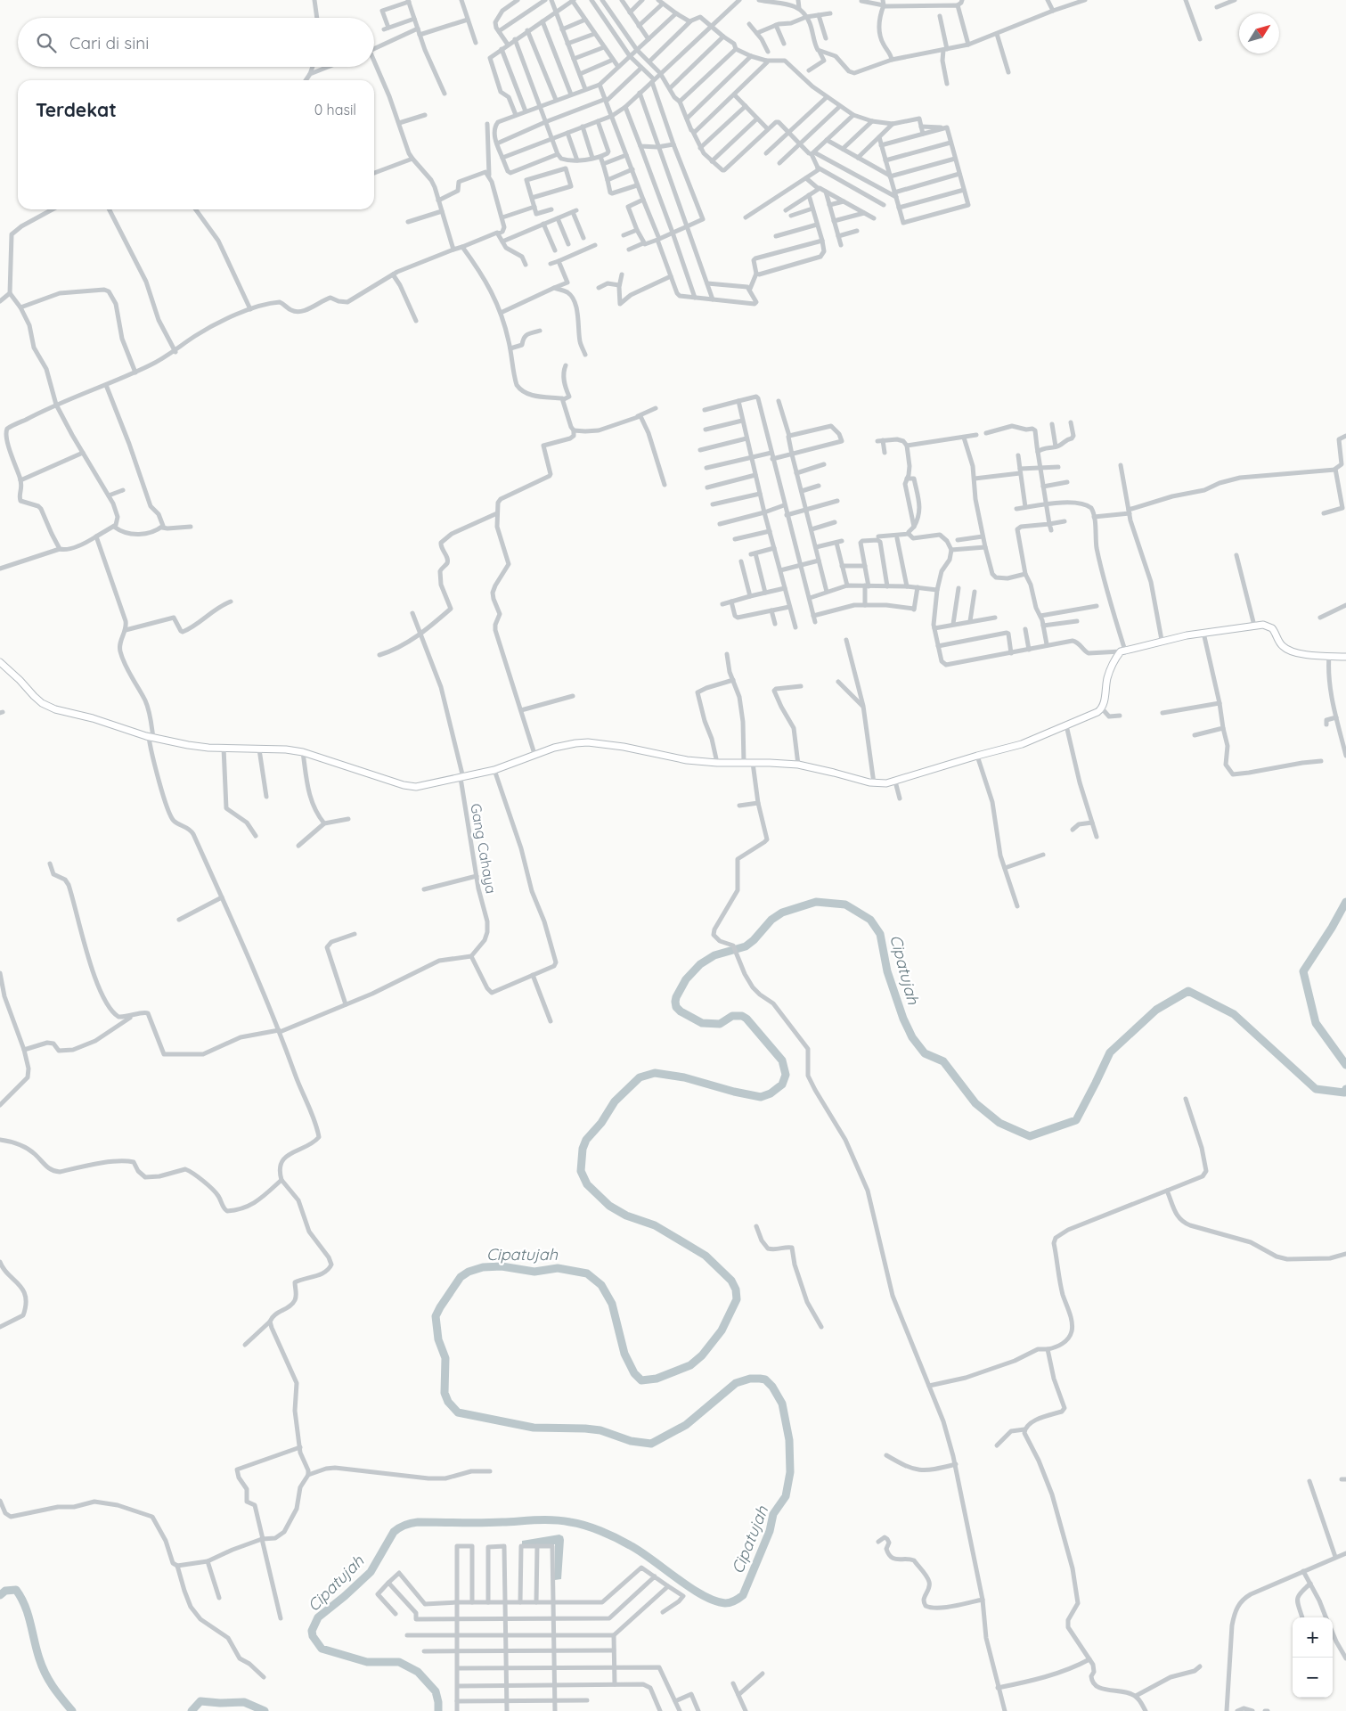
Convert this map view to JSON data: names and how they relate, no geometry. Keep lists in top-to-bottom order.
{
  "streets": {
    "street": ["Gang Cahaya"]
  },
  "water": ["Cipatujah"],
  "north": "top right",
  "page": {
    "search": "Cari di sini",
    "heading": ["Terdekat", "0 hasil"],
    "map_buttons": ["+", "−"]
  }
}
